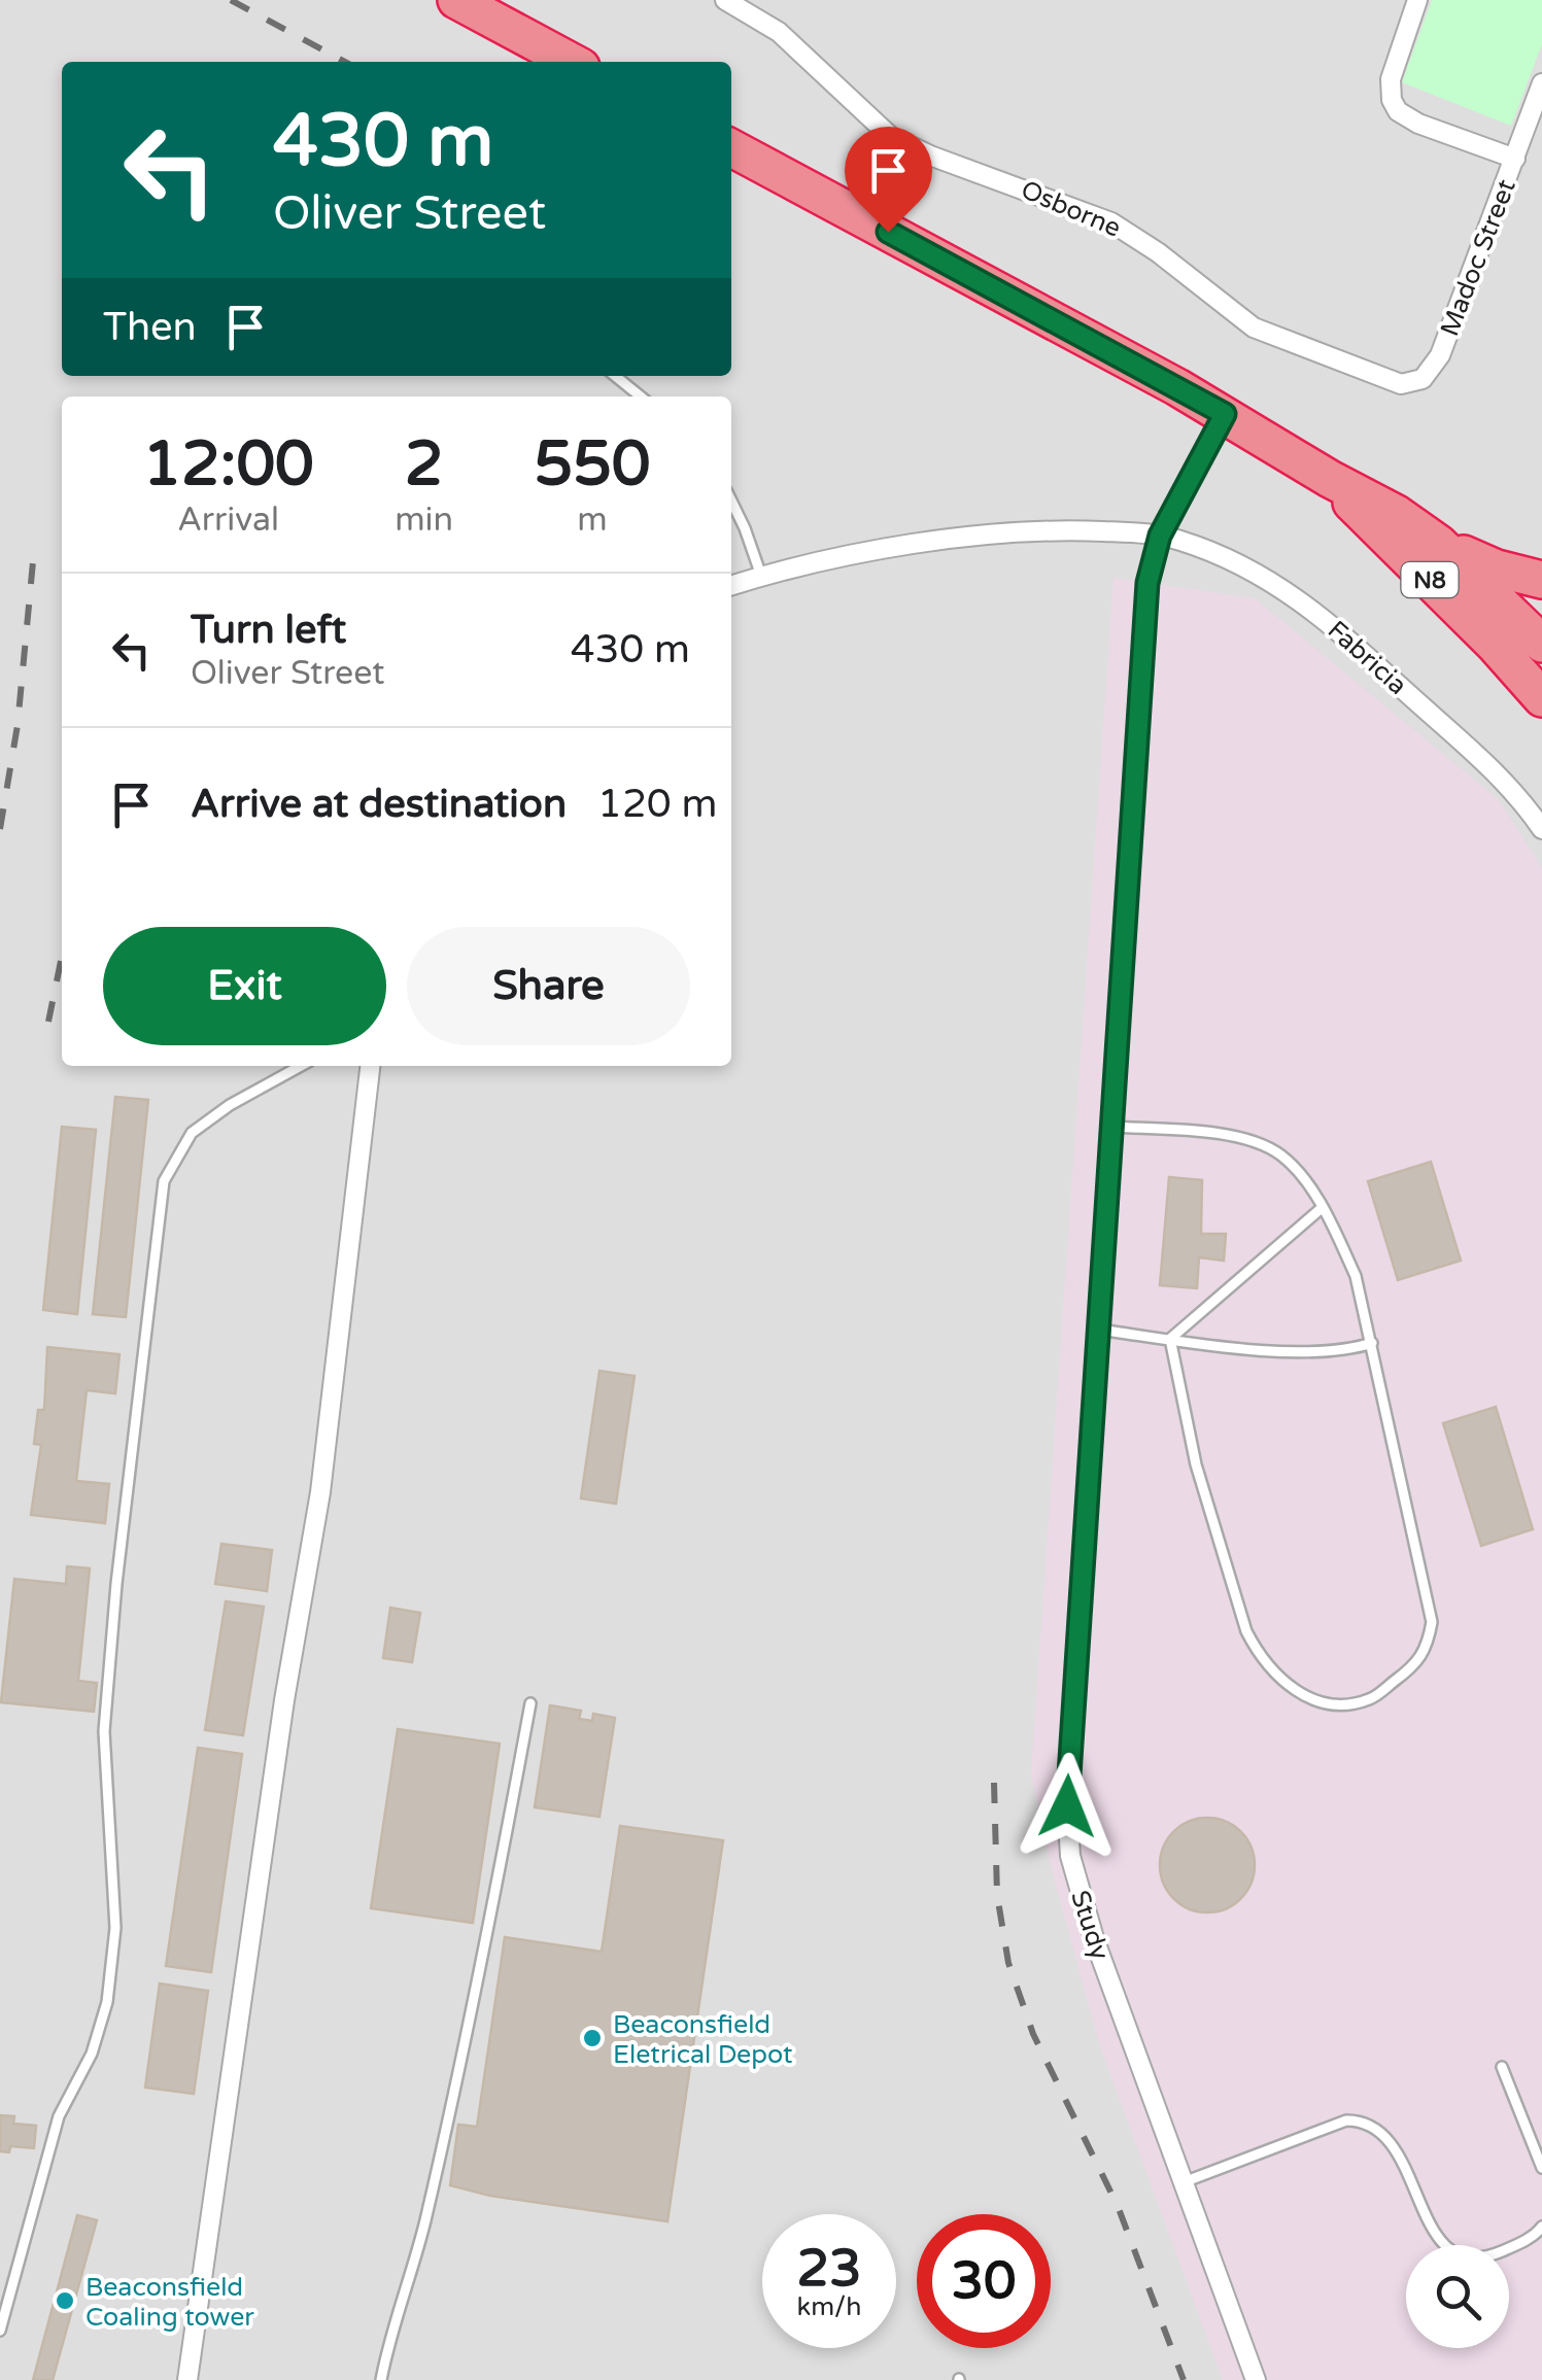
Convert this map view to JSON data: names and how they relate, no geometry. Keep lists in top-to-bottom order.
{
  "streets": {
    "highway": ["N8"],
    "street": [
      "Osborne",
      "Madoc Street",
      "Fabricia",
      "Study"
    ]
  },
  "crossings": [
    ["Osborne", "Madoc Street"],
    ["N8", "Study"],
    ["Fabricia", "Study"]
  ],
  "places": ["Beaconsfield Eletrical Depot", "Beaconsfield Coaling tower"],
  "page": {
    "turn": ["430 m", "Oliver Street"],
    "then": "Then",
    "eta": [
      "12:00",
      "Arrival",
      "2",
      "min",
      "550",
      "m"
    ],
    "list": [
      {
        "name": "Turn left",
        "note": "Oliver Street",
        "value": "430 m"
      },
      {
        "name": "Arrive at destination",
        "value": "120 m"
      }
    ],
    "buttons": ["Exit", "Share"],
    "speed": "23 km/h",
    "limit": "30"
  }
}
